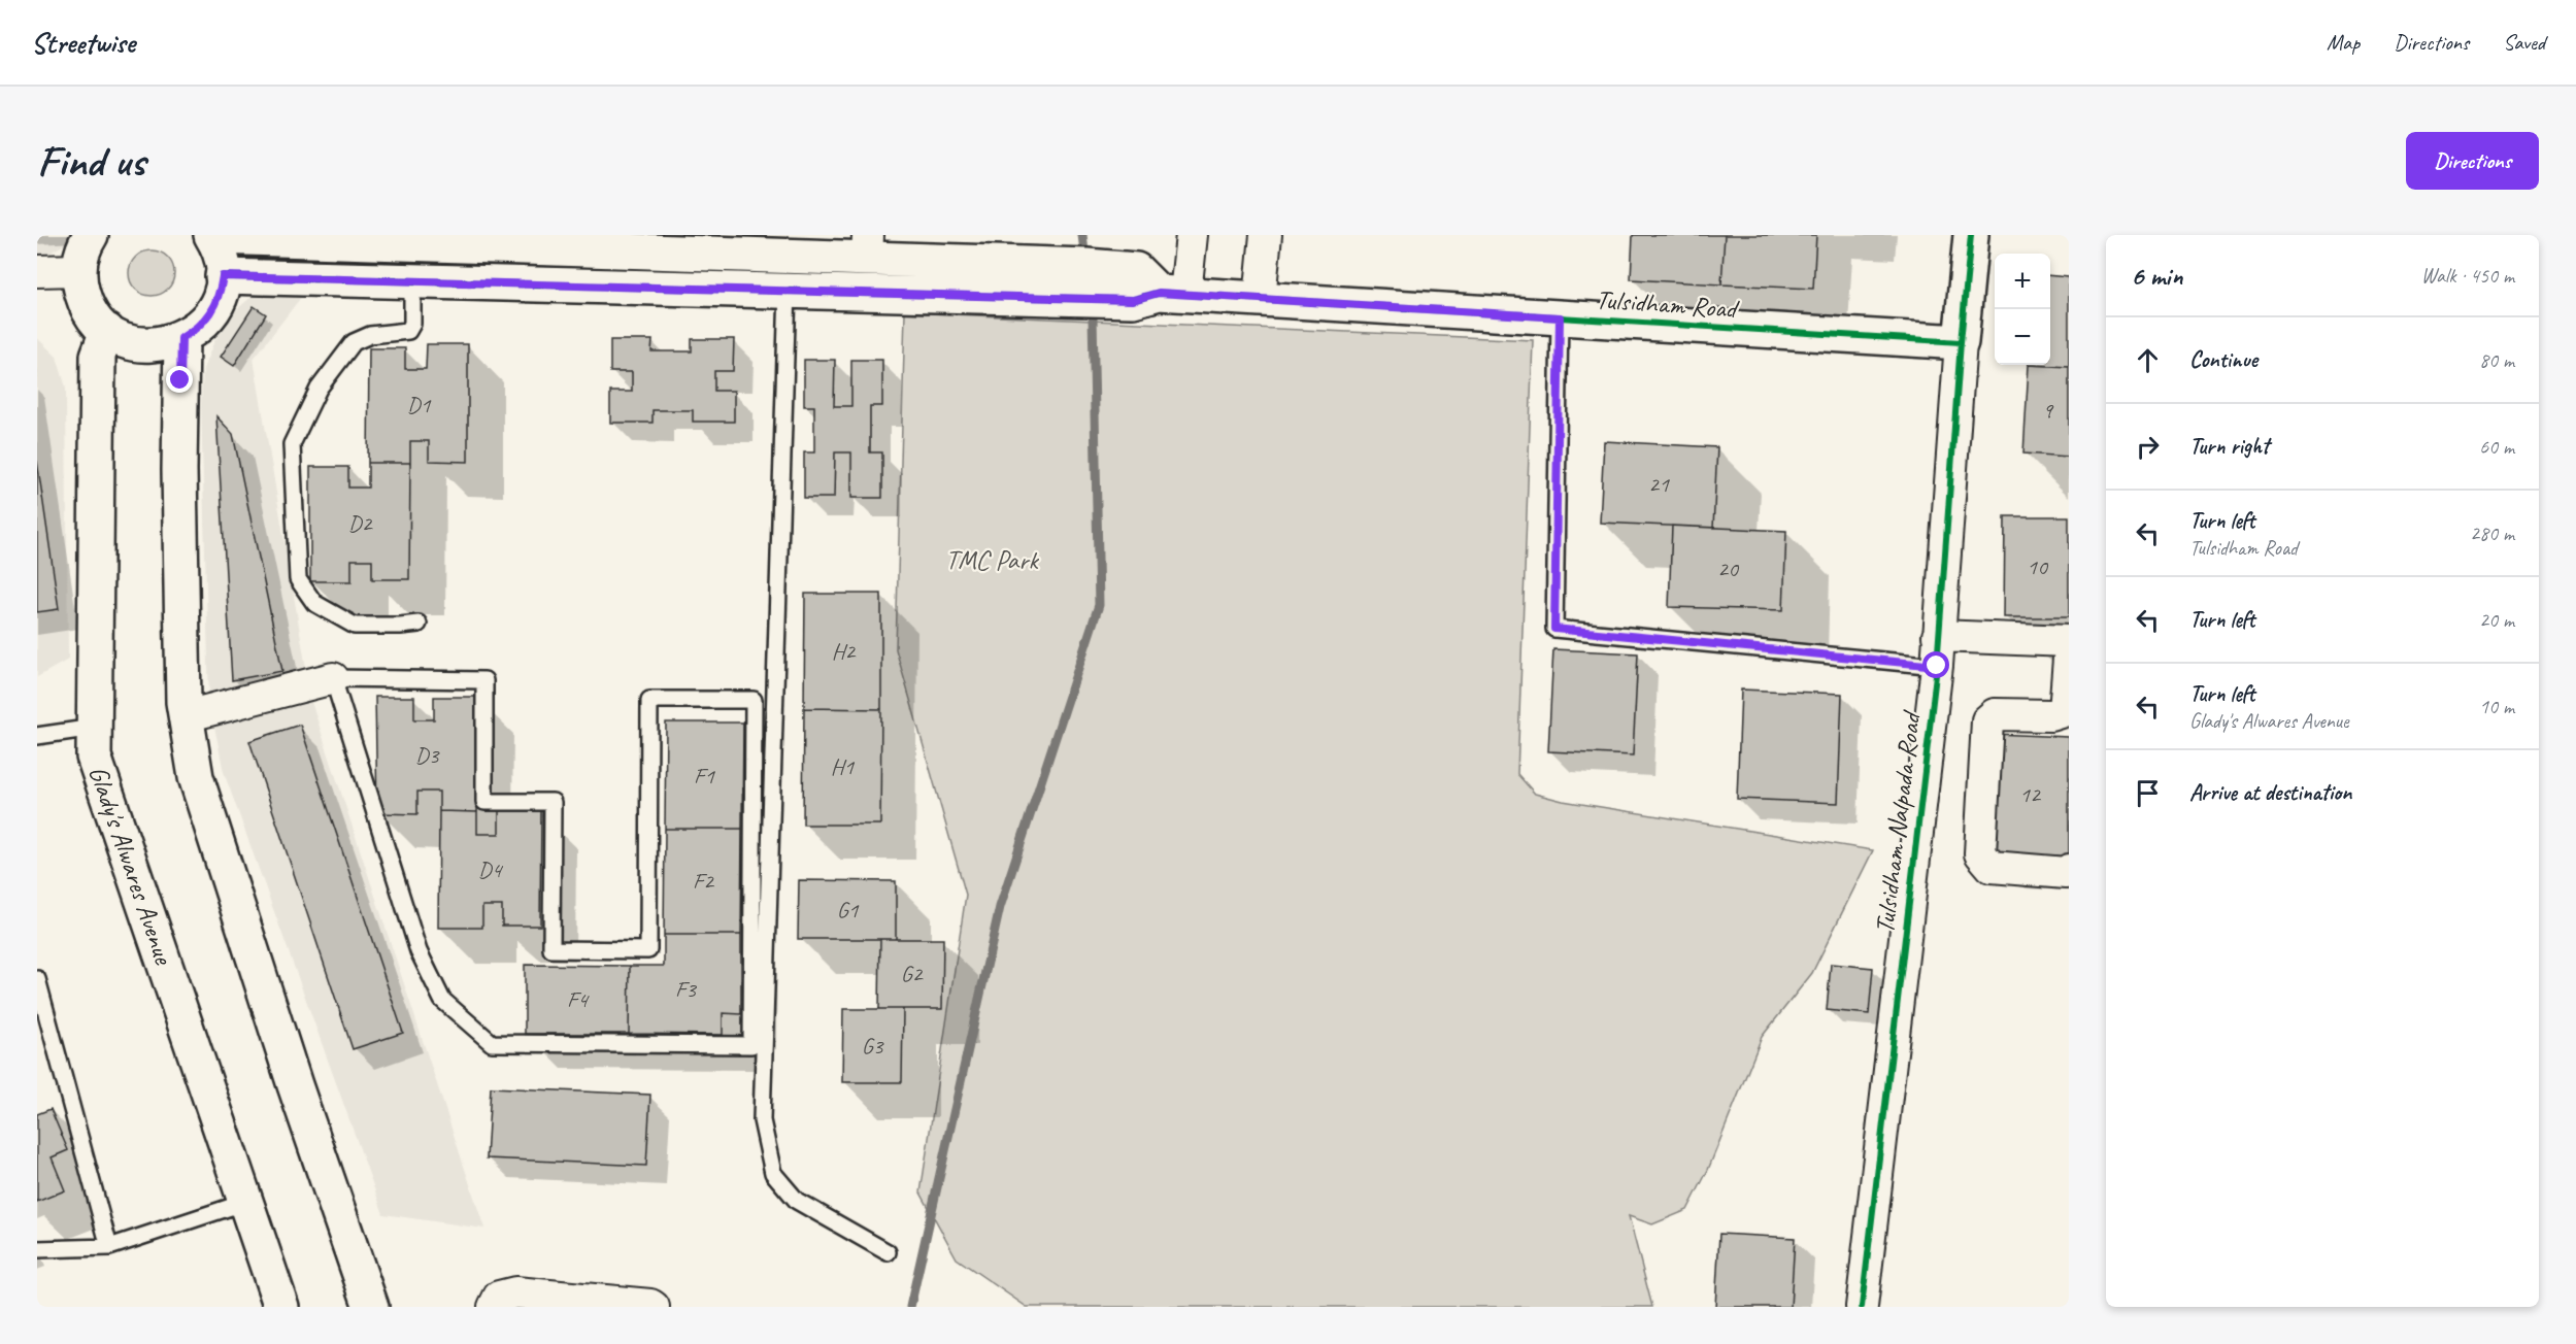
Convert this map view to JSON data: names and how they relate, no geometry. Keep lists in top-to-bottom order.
{
  "streets": {
    "street": ["Tulsidham Road", "Tulsidham Nalpada Road", "Glady's Alwares Avenue"]
  },
  "crossings": [
    ["Tulsidham Road", "Tulsidham Nalpada Road"]
  ],
  "parks": ["TMC Park"],
  "house_numbers": [
    "D1",
    "9",
    "21",
    "D2",
    "10",
    "20",
    "H2",
    "D3",
    "H1",
    "F1",
    "12",
    "D4",
    "F2",
    "G1",
    "G2",
    "F3",
    "F4",
    "G3"
  ],
  "page": {
    "header": "Streetwise",
    "nav": ["Map", "Directions", "Saved"],
    "buttons": "Directions",
    "title": "Find us",
    "heading": ["6 min", "Walk · 450 m"],
    "map_buttons": ["+", "−"],
    "list": [
      ["Continue", "80 m"],
      ["Turn right", "60 m"],
      ["Turn left", "Tulsidham Road", "280 m"],
      ["Turn left", "20 m"],
      ["Turn left", "Glady's Alwares Avenue", "10 m"],
      "Arrive at destination"
    ]
  }
}
